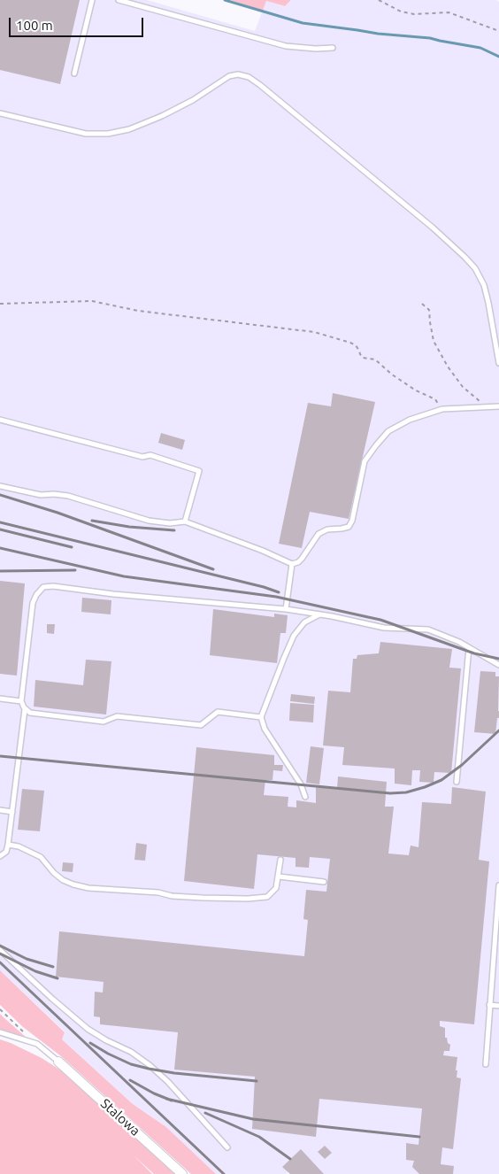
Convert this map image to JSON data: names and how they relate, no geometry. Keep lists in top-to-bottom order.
{
  "streets": {
    "street": ["Stalowa"]
  },
  "scale_bar": "100 m"
}
